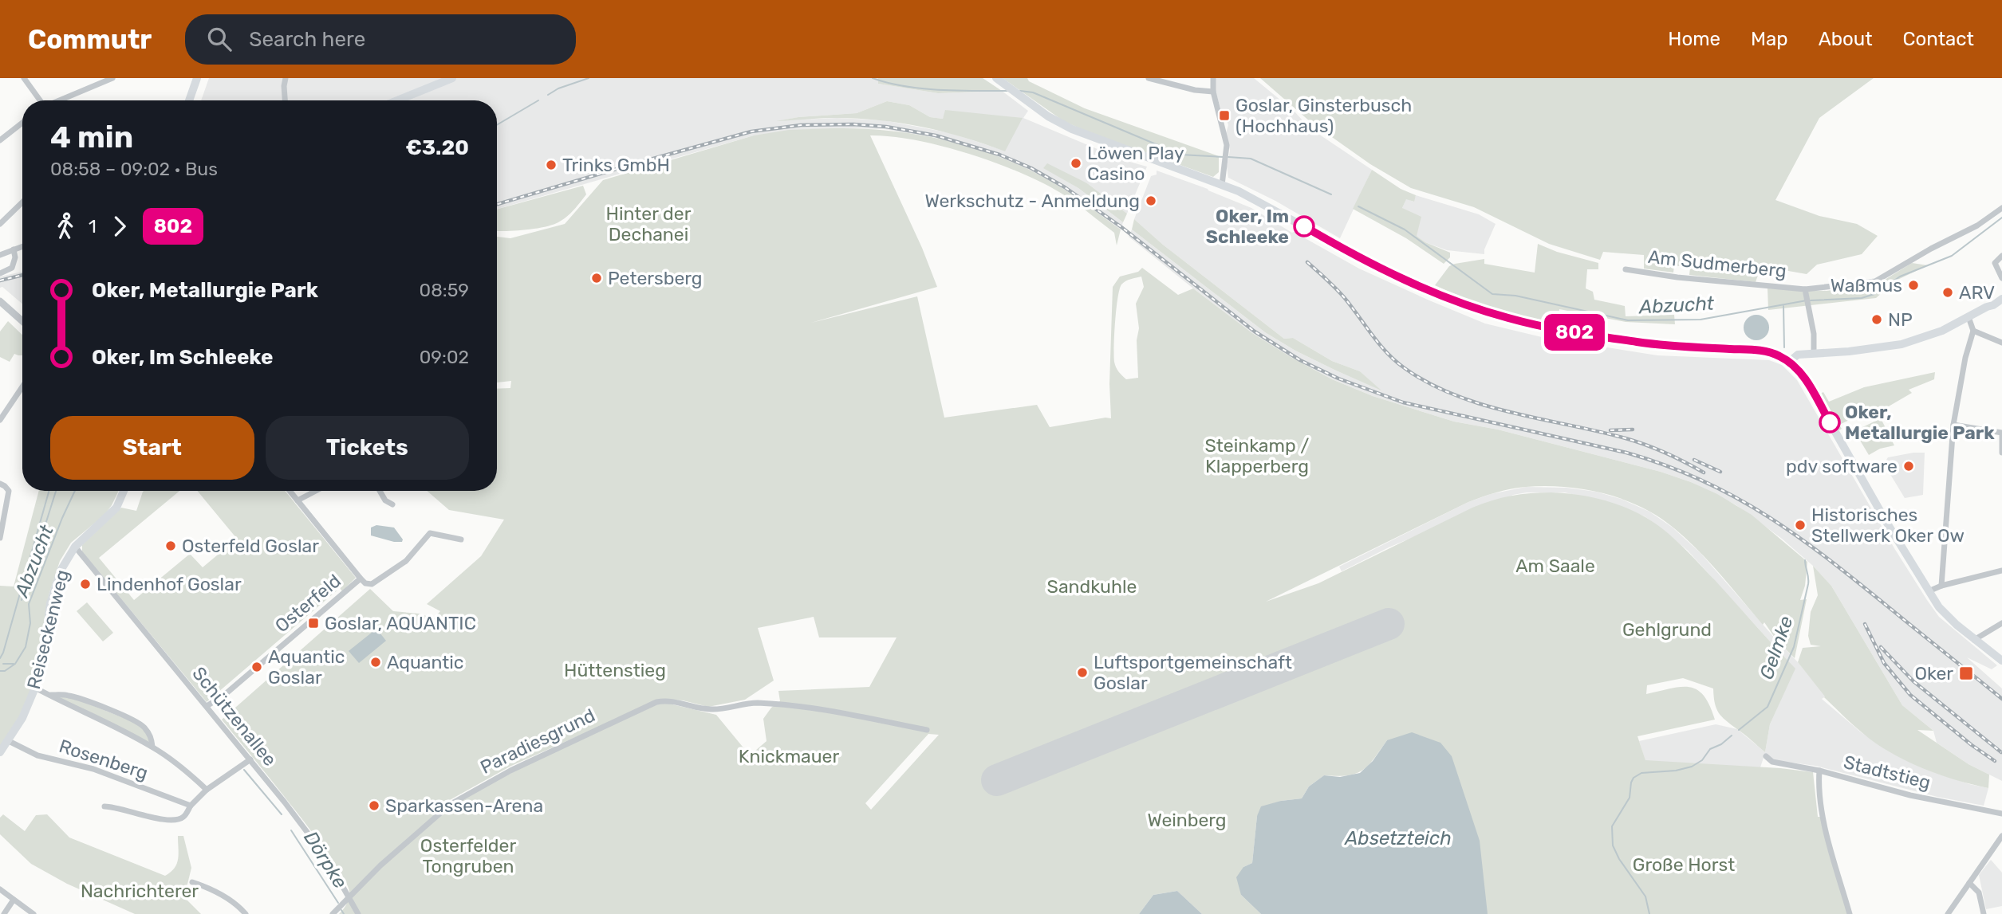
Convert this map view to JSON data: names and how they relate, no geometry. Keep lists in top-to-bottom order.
{
  "streets": {
    "main road": ["Reiseckenweg"],
    "street": [
      "Am Sudmerberg",
      "Osterfeld",
      "Schützenallee",
      "Paradiesgrund",
      "Rosenberg",
      "Stadtstieg"
    ]
  },
  "crossings": [
    ["Osterfeld", "Schützenallee"],
    ["Reiseckenweg", "Schützenallee"],
    ["Reiseckenweg", "Rosenberg"],
    ["Schützenallee", "Paradiesgrund"]
  ],
  "water": [
    "Abzucht",
    "Gelmke",
    "Absetzteich",
    "Dörpke"
  ],
  "parks": [
    "Hinter der Dechanei",
    "Steinkamp / Klapperberg",
    "Am Saale",
    "Sandkuhle",
    "Gehlgrund",
    "Hüttenstieg",
    "Knickmauer",
    "Weinberg",
    "Osterfelder Tongruben",
    "Große Horst",
    "Nachrichterer"
  ],
  "places": {
    "transit": ["Goslar, Ginsterbusch (Hochhaus)", "Goslar, AQUANTIC", "Oker"],
    "other": [
      "Löwen Play Casino",
      "Trinks GmbH",
      "Werkschutz - Anmeldung",
      "Oker, Im Schleeke",
      "Petersberg",
      "Waßmus",
      "ARV",
      "NP",
      "Oker, Metallurgie Park",
      "pdv software",
      "Historisches Stellwerk Oker Ow",
      "Osterfeld Goslar",
      "Lindenhof Goslar",
      "Aquantic",
      "Aquantic Goslar",
      "Luftsportgemeinschaft Goslar",
      "Sparkassen-Arena"
    ]
  },
  "lines": ["bus line 802"],
  "page": {
    "header": "Commutr",
    "search": "Search here",
    "nav": [
      "Home",
      "Map",
      "About",
      "Contact"
    ],
    "on_map": "802",
    "heading": ["4 min", "08:58 – 09:02 · Bus", "€3.20"],
    "legs": ["1", "802"],
    "list": [
      {
        "name": "Oker, Metallurgie Park",
        "value": "08:59"
      },
      {
        "name": "Oker, Im Schleeke",
        "value": "09:02"
      }
    ],
    "buttons": ["Start", "Tickets"]
  }
}
